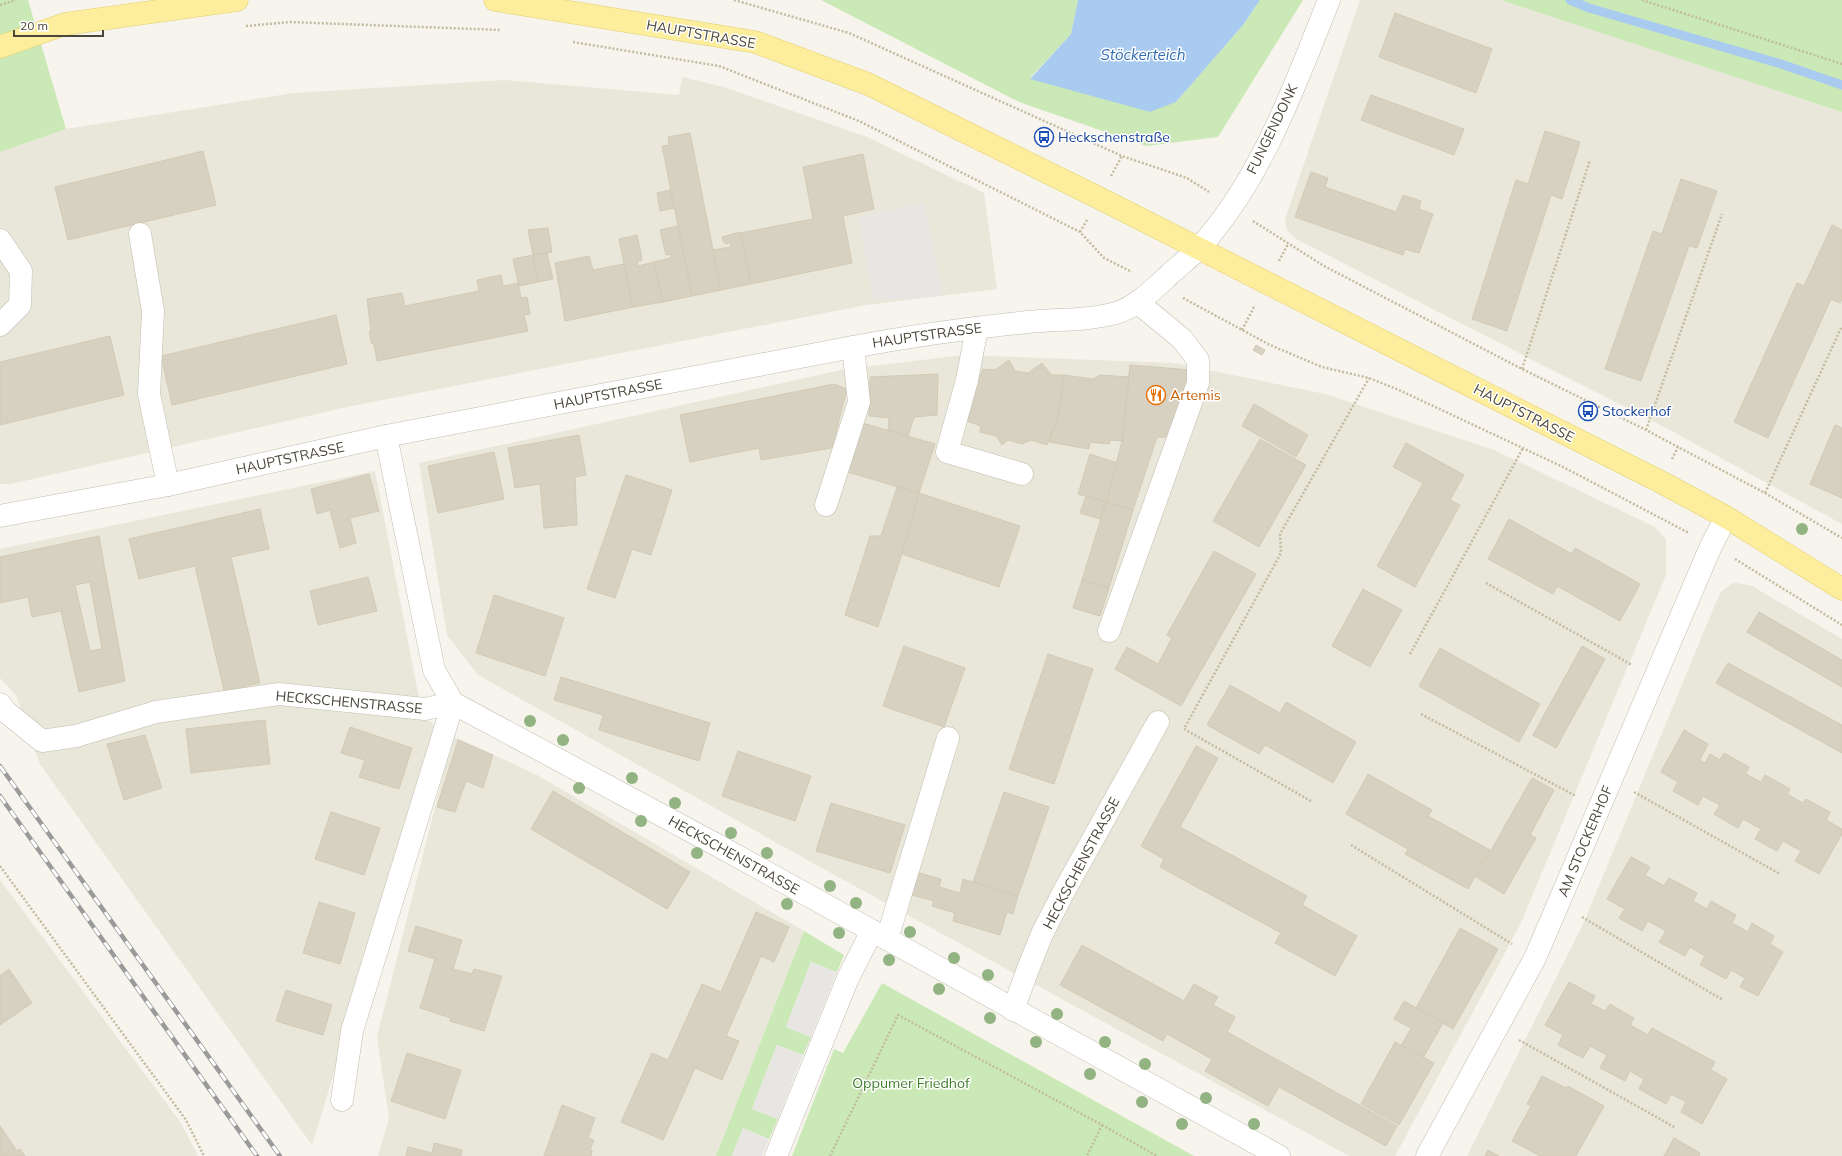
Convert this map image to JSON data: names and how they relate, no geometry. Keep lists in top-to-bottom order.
{
  "streets": {
    "main road": ["HAUPTSTRASSE"],
    "street": ["FUNGENDONK", "HECKSCHENSTRASSE", "AM STOCKERHOF"]
  },
  "crossings": [
    ["HAUPTSTRASSE", "FUNGENDONK"],
    ["HAUPTSTRASSE", "AM STOCKERHOF"]
  ],
  "water": ["Stöckerteich"],
  "parks": ["Oppumer Friedhof"],
  "places": {
    "bus stop": ["Heckschenstraße", "Stockerhof"],
    "restaurant": ["Artemis"]
  },
  "scale_bar": "20 m"
}
